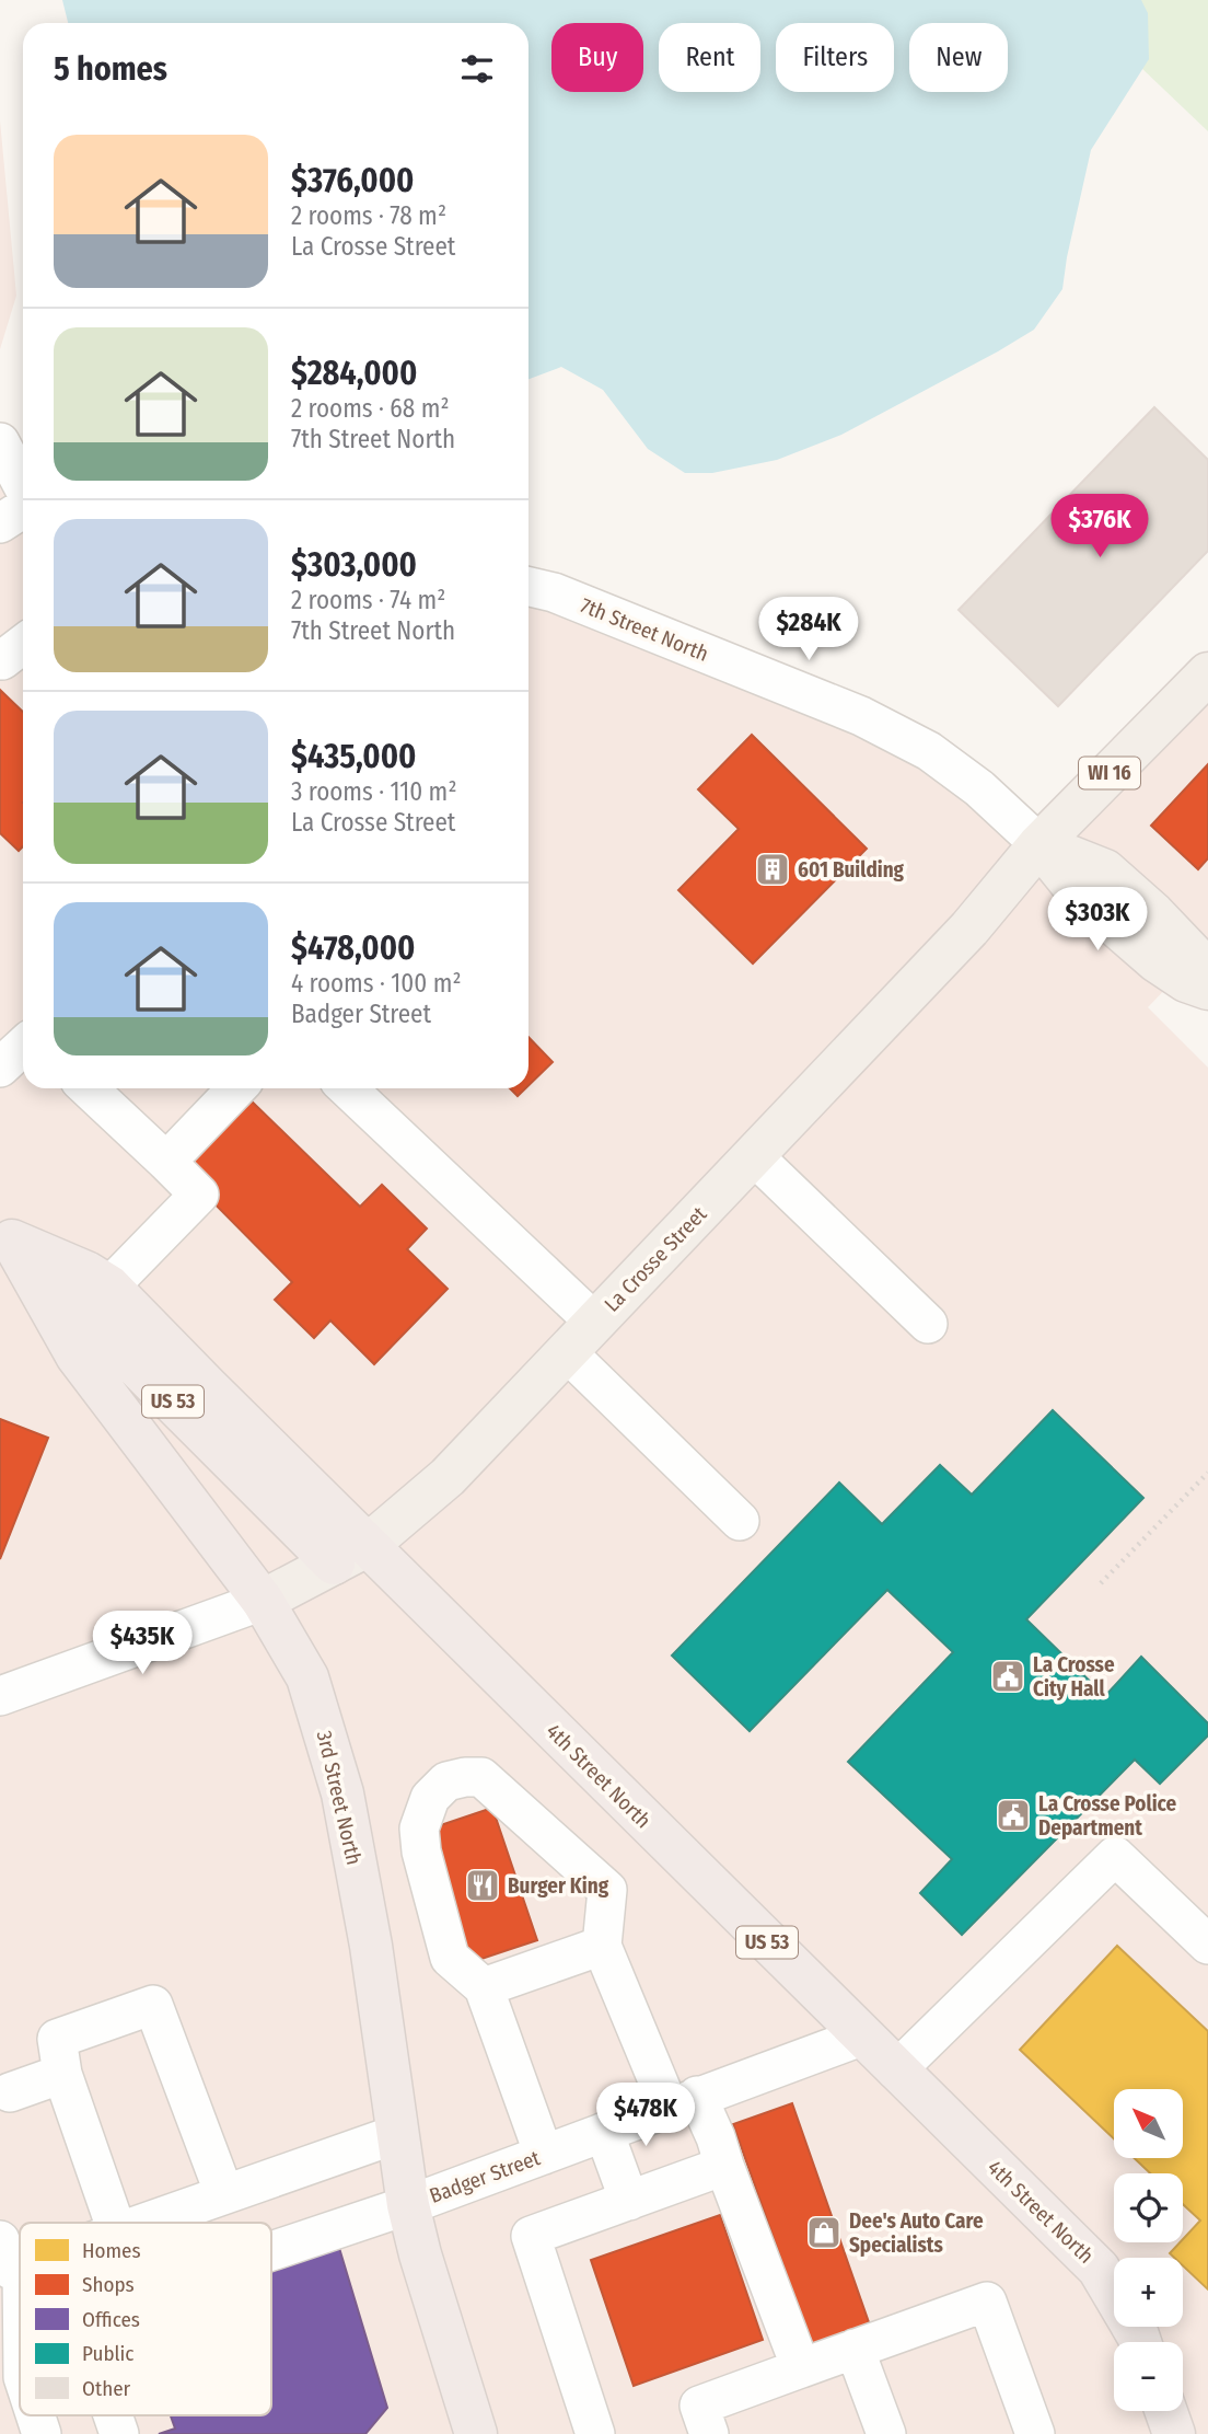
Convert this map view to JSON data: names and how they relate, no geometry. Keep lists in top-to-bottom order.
{
  "streets": {
    "highway": ["US 53", "4th Street North", "3rd Street North"],
    "main road": ["7th Street North", "WI 16", "La Crosse Street"],
    "street": ["Badger Street"]
  },
  "crossings": [
    ["7th Street North", "La Crosse Street"],
    ["La Crosse Street", "US 53"],
    ["La Crosse Street", "4th Street North"],
    ["La Crosse Street", "3rd Street North"],
    ["US 53", "4th Street North"],
    ["US 53", "3rd Street North"],
    ["4th Street North", "3rd Street North"],
    ["4th Street North", "Badger Street"],
    ["3rd Street North", "Badger Street"]
  ],
  "places": {
    "building": ["601 Building"],
    "public building": ["La Crosse City Hall", "La Crosse Police Department"],
    "restaurant": ["Burger King"],
    "shop": ["Dee's Auto Care Specialists"]
  },
  "legend": [
    "Homes",
    "Shops",
    "Offices",
    "Public",
    "Other"
  ],
  "north": "top left",
  "page": {
    "chip": [
      "Buy",
      "Rent",
      "Filters",
      "New"
    ],
    "heading": "5 homes",
    "list": [
      {
        "name": "$376,000",
        "note": "2 rooms · 78 m² · La Crosse Street"
      },
      {
        "name": "$284,000",
        "note": "2 rooms · 68 m² · 7th Street North"
      },
      {
        "name": "$303,000",
        "note": "2 rooms · 74 m² · 7th Street North"
      },
      {
        "name": "$435,000",
        "note": "3 rooms · 110 m² · La Crosse Street"
      },
      {
        "name": "$478,000",
        "note": "4 rooms · 100 m² · Badger Street"
      }
    ],
    "price": [
      "$376K",
      "$284K",
      "$303K",
      "$435K",
      "$478K"
    ],
    "map_buttons": ["+", "−"]
  }
}
